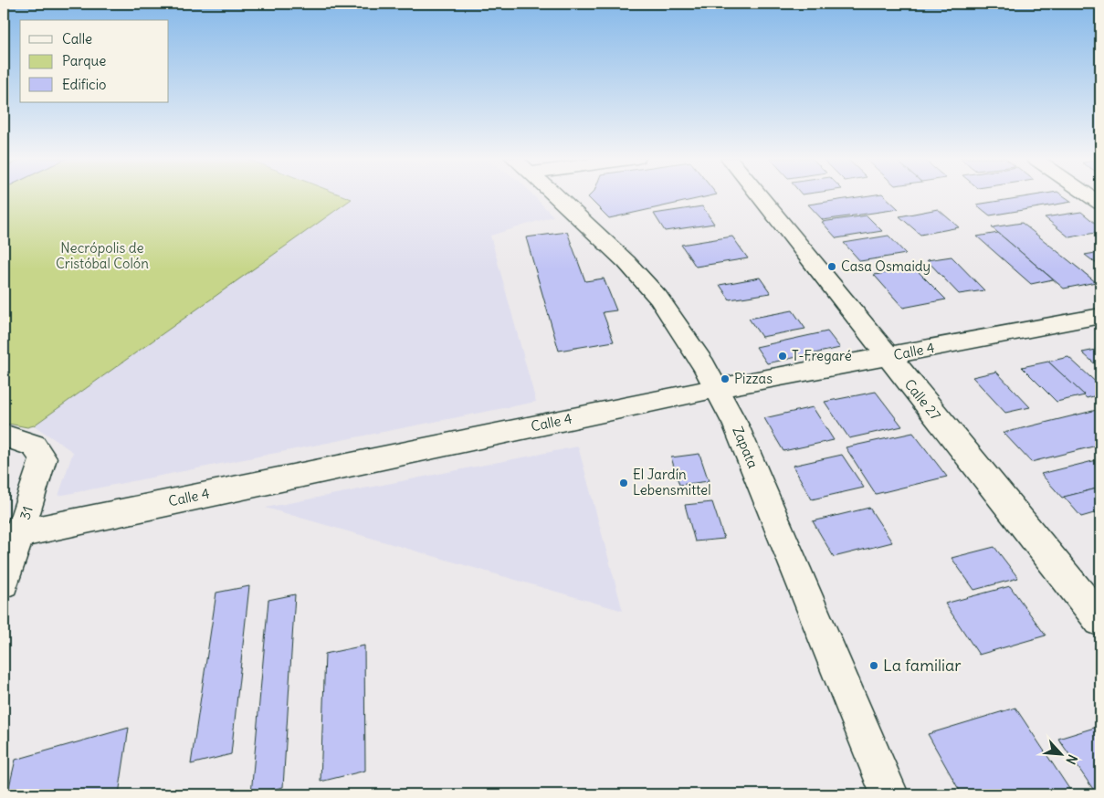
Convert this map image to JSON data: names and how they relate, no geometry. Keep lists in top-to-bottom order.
{
  "streets": {
    "street": [
      "Calle 4",
      "Calle 27",
      "Zapata",
      "31"
    ]
  },
  "crossings": [
    ["Calle 4", "Calle 27"],
    ["Calle 4", "Zapata"],
    ["Calle 4", "31"]
  ],
  "parks": ["Necrópolis de Cristóbal Colón"],
  "places": [
    "Casa Osmaidy",
    "T-Fregaré",
    "Pizzas",
    "El Jardín Lebensmittel",
    "La familiar"
  ],
  "legend": ["Calle", "Parque", "Edificio"],
  "north": "bottom right"
}
